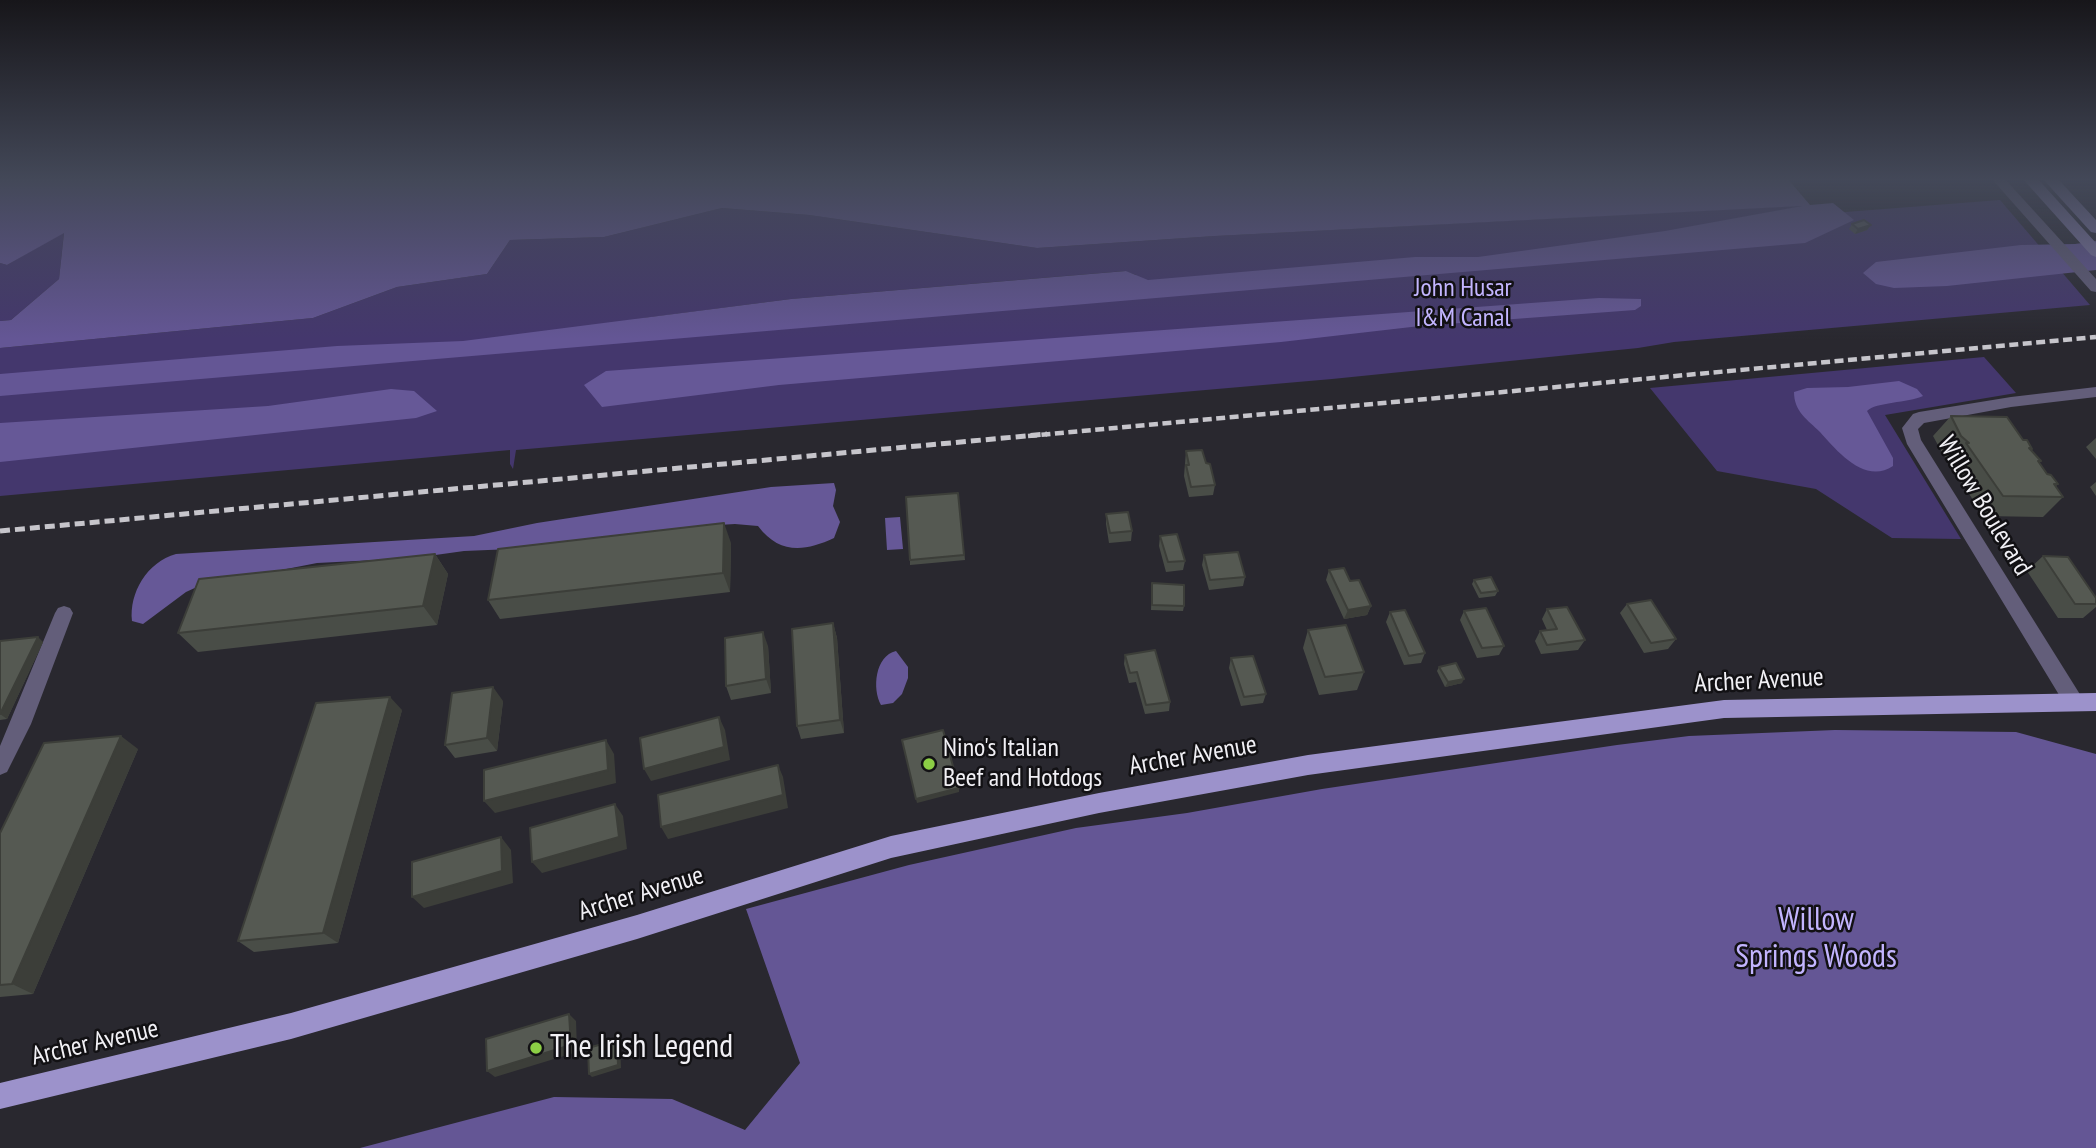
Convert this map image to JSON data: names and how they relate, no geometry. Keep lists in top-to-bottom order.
{
  "streets": {
    "main road": ["Archer Avenue"],
    "street": ["Willow Boulevard"]
  },
  "crossings": [
    ["Willow Boulevard", "Archer Avenue"]
  ],
  "parks": ["John Husar I&M Canal", "Willow Springs Woods"],
  "places": ["Nino's Italian Beef and Hotdogs", "The Irish Legend"]
}
